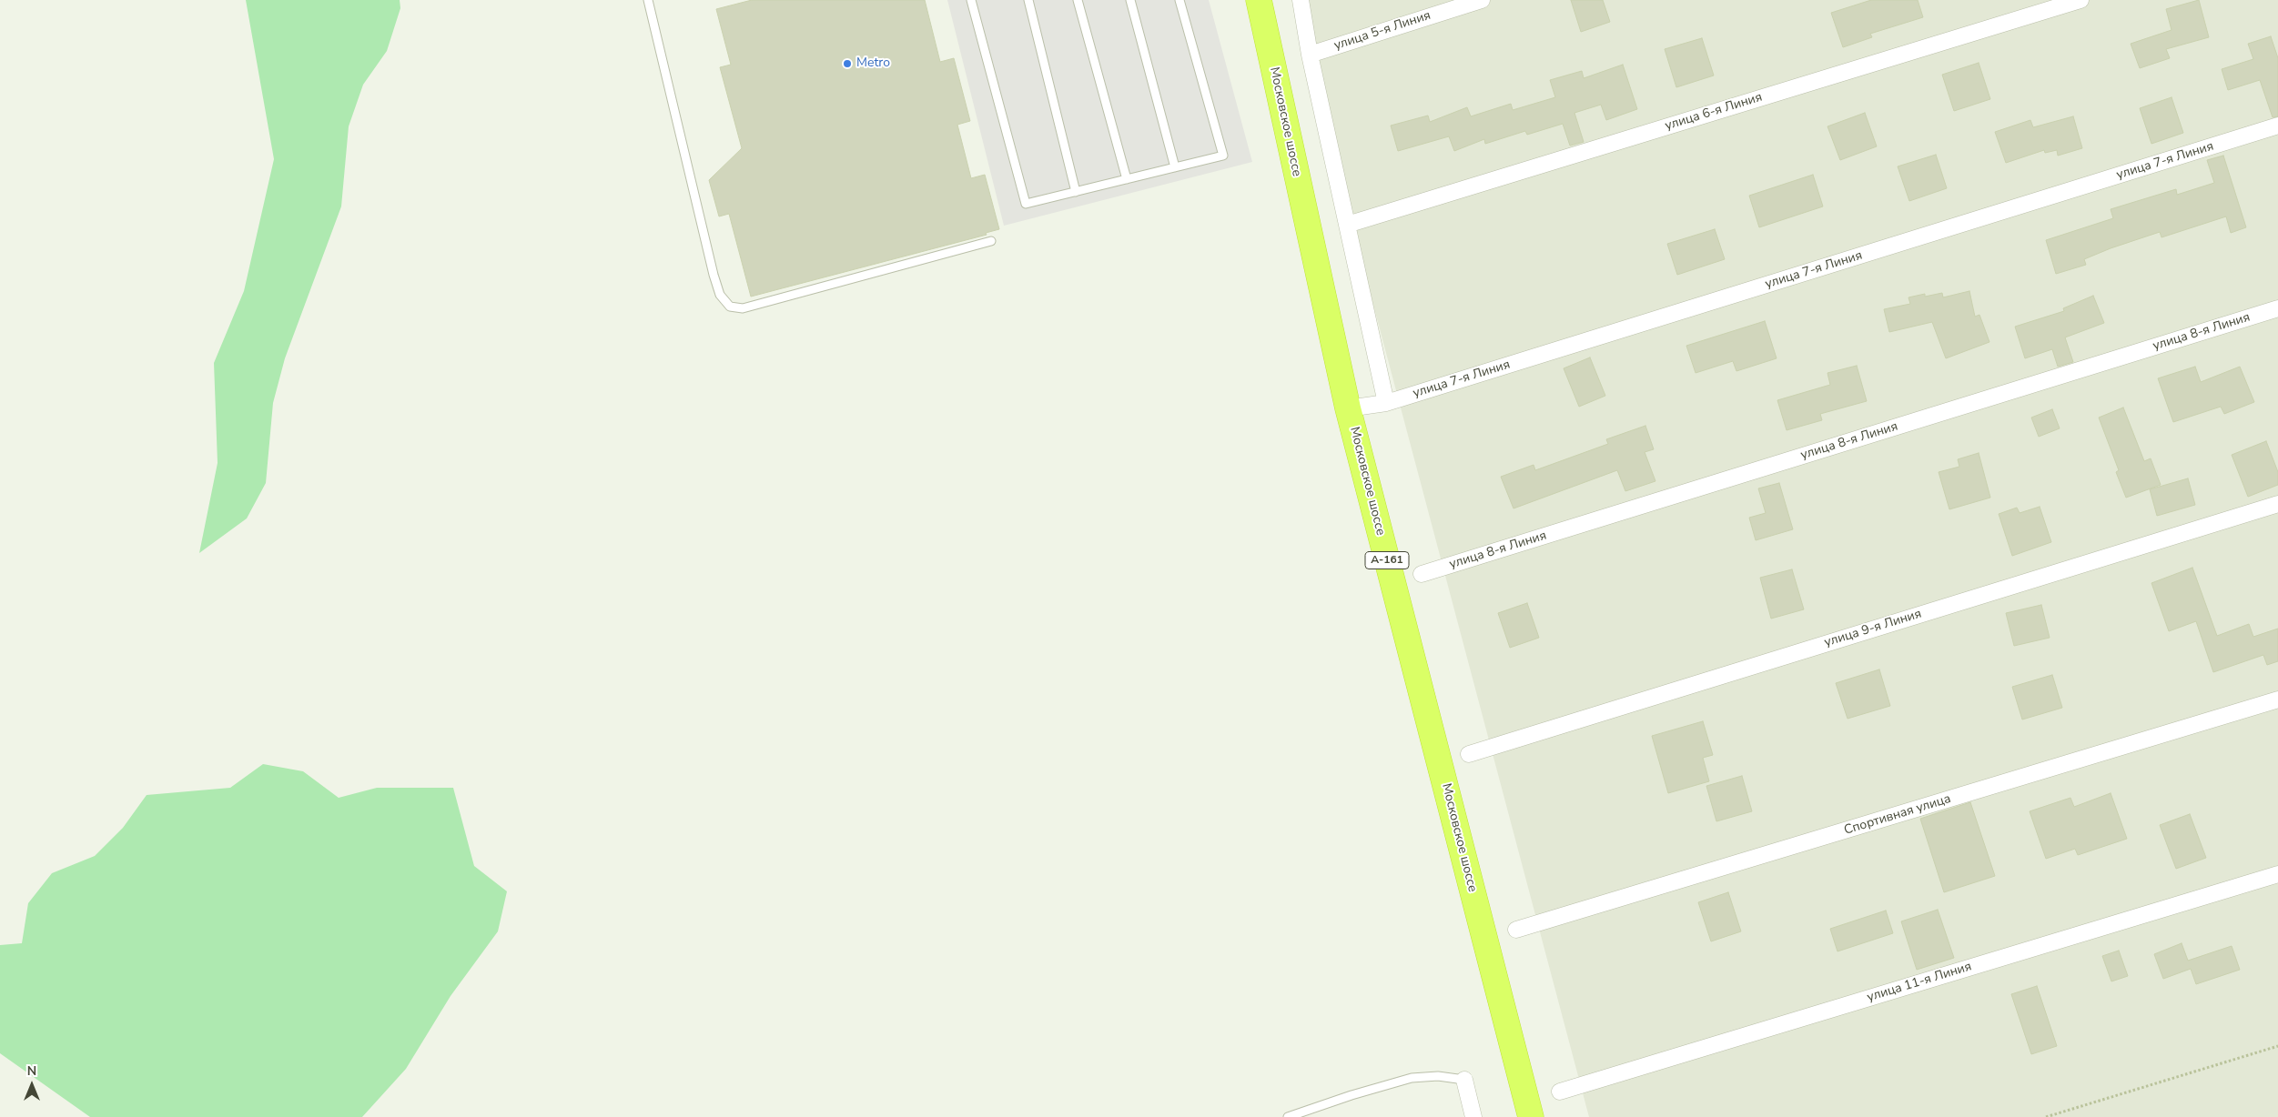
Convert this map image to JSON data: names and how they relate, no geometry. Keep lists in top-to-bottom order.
{
  "streets": {
    "highway": ["Московское шоссе", "А-161"],
    "street": [
      "улица 5-я Линия",
      "улица 6-я Линия",
      "улица 7-я Линия",
      "улица 8-я Линия",
      "улица 9-я Линия",
      "Спортивная улица",
      "улица 11-я Линия"
    ]
  },
  "crossings": [
    ["Московское шоссе", "улица 7-я Линия"]
  ],
  "places": ["Metro"],
  "north": "top"
}
